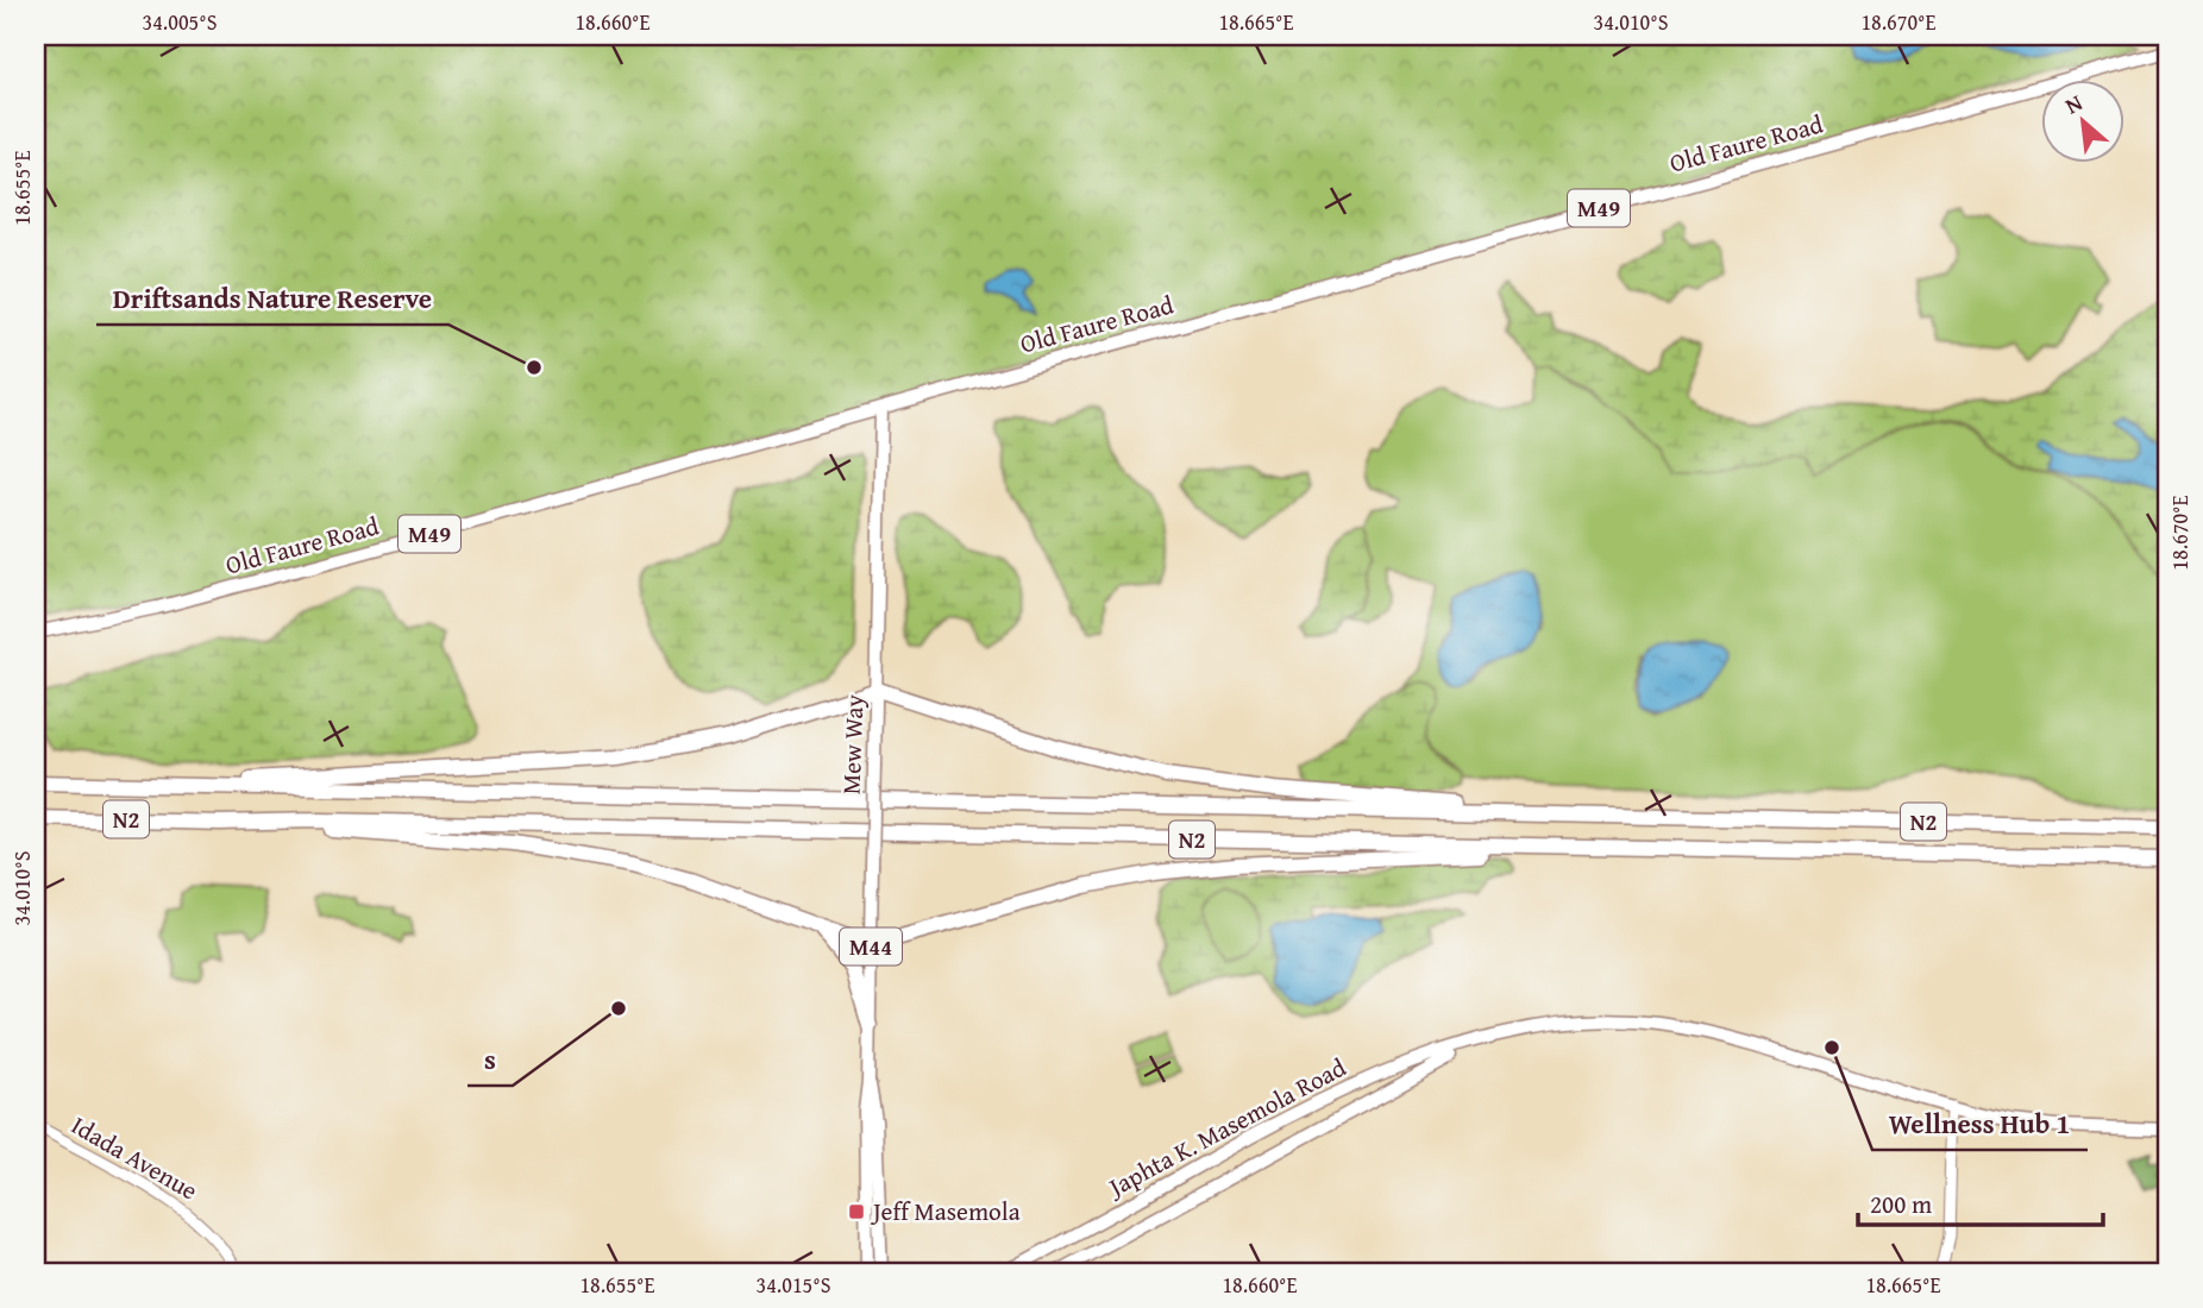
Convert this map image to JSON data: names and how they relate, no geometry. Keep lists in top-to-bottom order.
{
  "streets": {
    "highway": ["N2"],
    "main road": [
      "Old Faure Road",
      "M49",
      "Mew Way",
      "M44",
      "Japhta K. Masemola Road"
    ],
    "street": ["Idada Avenue"]
  },
  "crossings": [
    ["Old Faure Road", "Mew Way"]
  ],
  "places": {
    "other": ["Driftsands Nature Reserve", "s", "Wellness Hub 1"],
    "transit": ["Jeff Masemola"]
  },
  "scale_bar": "200 m",
  "north": "top left",
  "coordinates": [
    "34.005°S",
    "18.660°E",
    "18.665°E",
    "34.010°S",
    "18.670°E",
    "18.655°E",
    "34.015°S"
  ]
}
